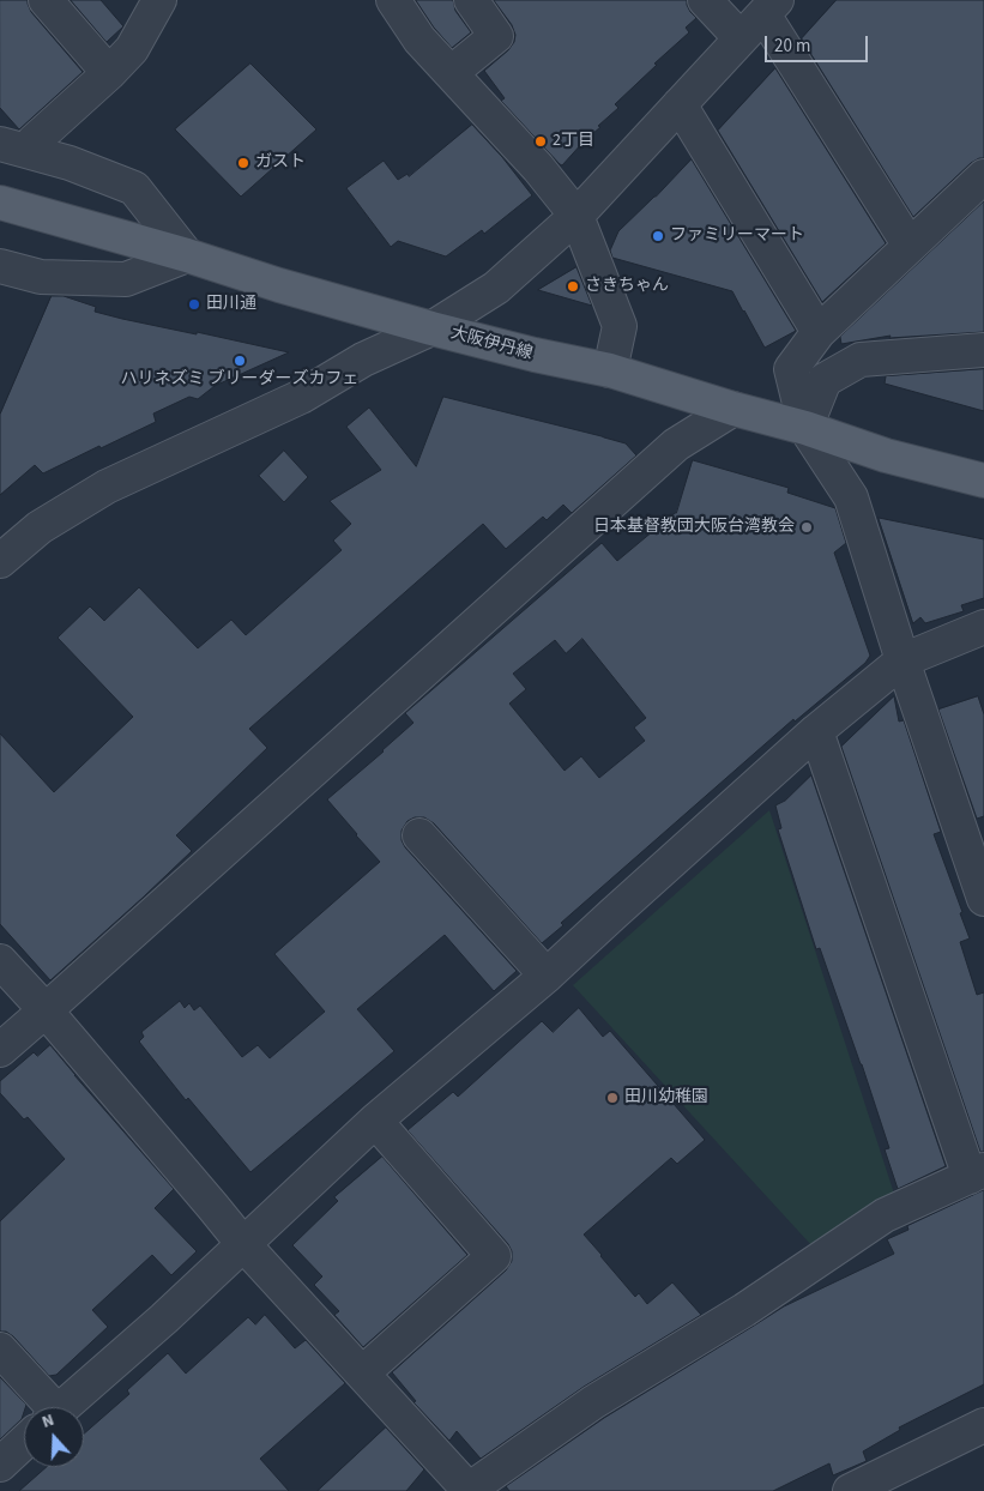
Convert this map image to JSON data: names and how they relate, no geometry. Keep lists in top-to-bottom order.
{
  "streets": {
    "main road": ["大阪伊丹線"]
  },
  "places": [
    "2丁目",
    "ガスト",
    "ファミリーマート",
    "さきちゃん",
    "田川通",
    "ハリネズミ ブリーダーズカフェ",
    "日本基督教団大阪台湾教会",
    "田川幼稚園"
  ],
  "scale_bar": "20 m",
  "north": "top"
}
